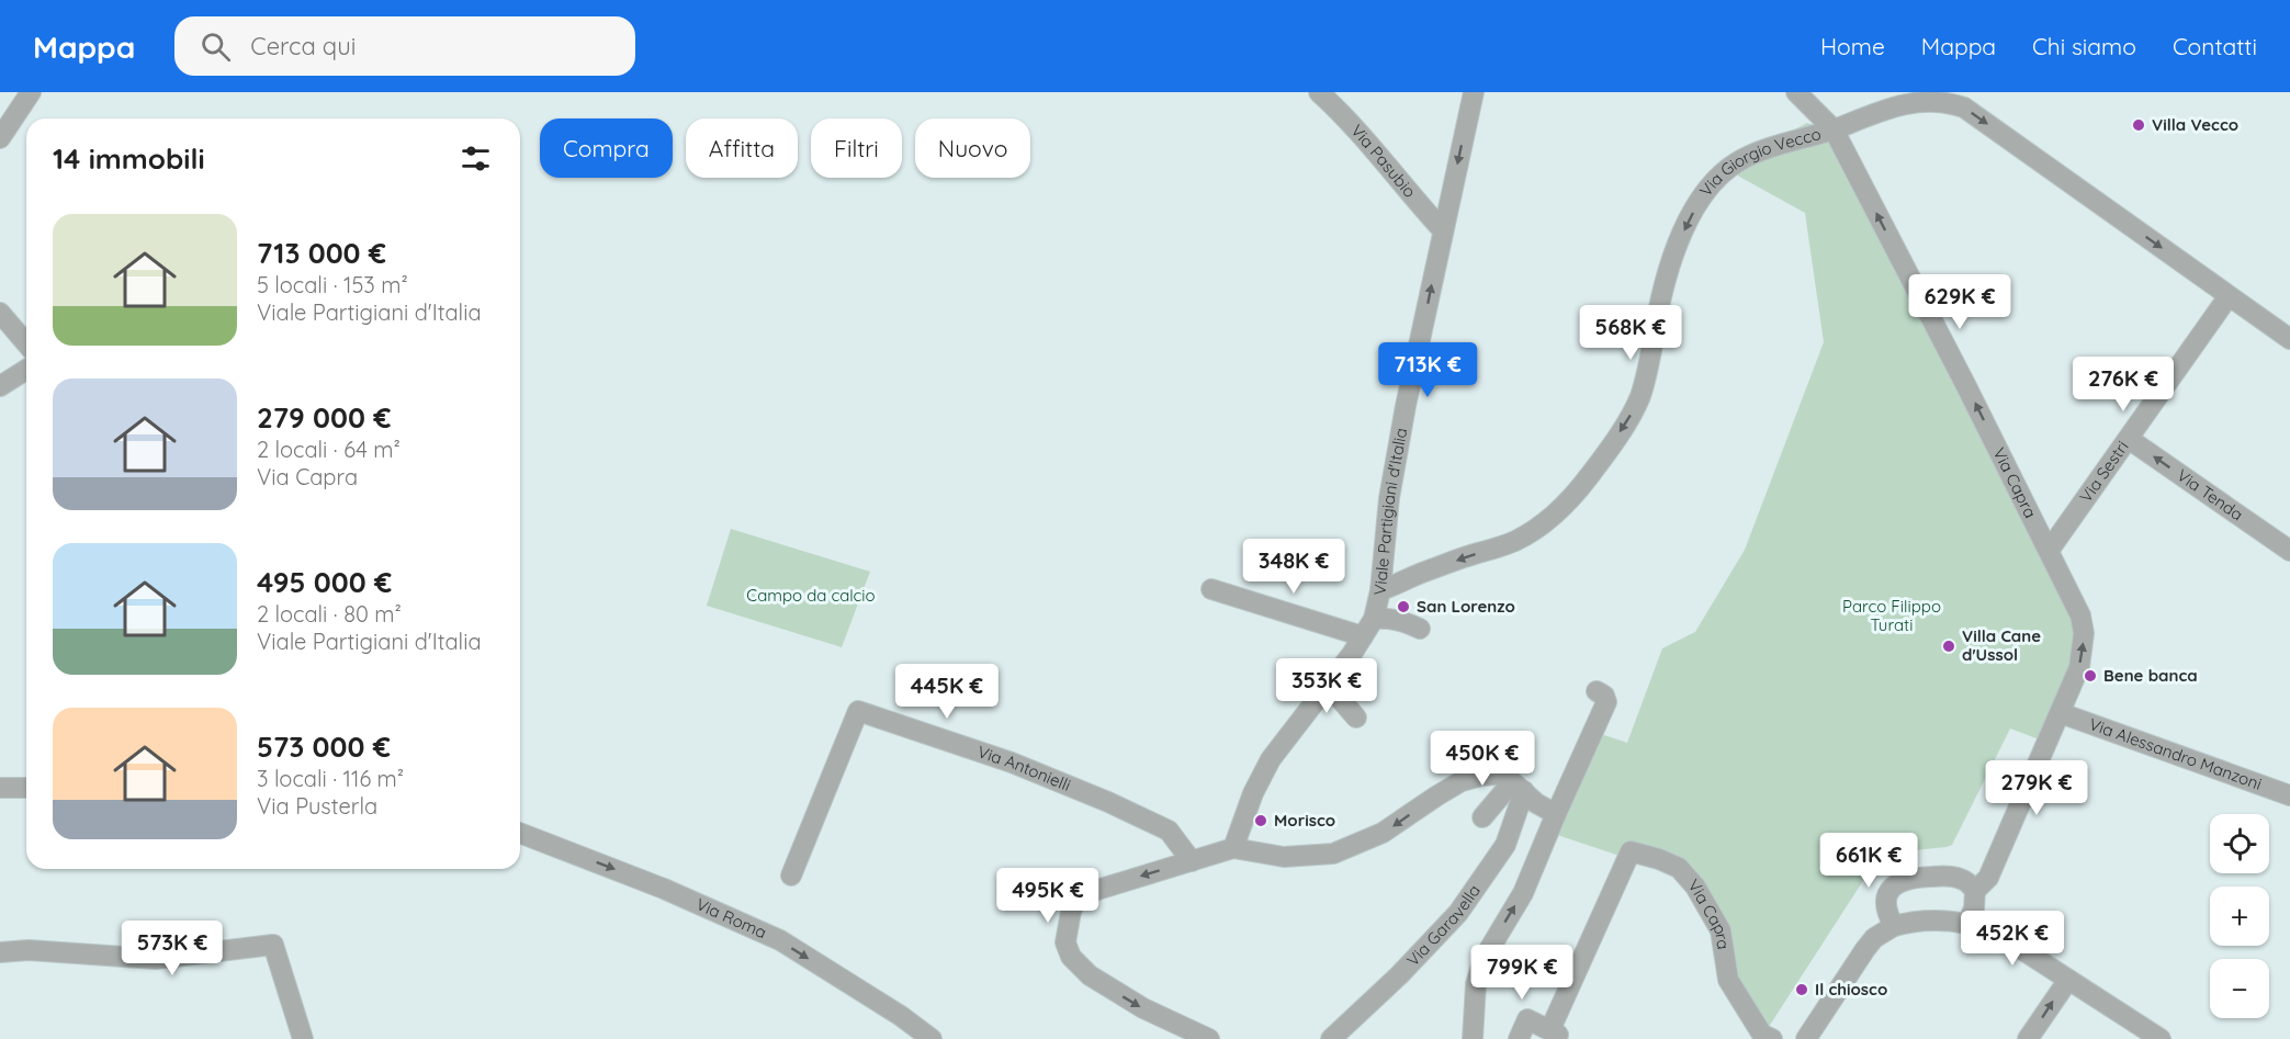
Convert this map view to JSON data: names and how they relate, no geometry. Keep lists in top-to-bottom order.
{
  "streets": {
    "street": [
      "Via Pasubio",
      "Via Giorgio Vecco",
      "Via Sestri",
      "Via Capra",
      "Via Tenda",
      "Viale Partigiani d'Italia",
      "Via Alessandro Manzoni",
      "Via Antonielli",
      "Via Roma",
      "Via Garavella"
    ]
  },
  "crossings": [
    ["Via Pasubio", "Viale Partigiani d'Italia"],
    ["Via Giorgio Vecco", "Via Sestri"],
    ["Via Giorgio Vecco", "Via Capra"],
    ["Via Giorgio Vecco", "Viale Partigiani d'Italia"],
    ["Via Sestri", "Via Capra"],
    ["Via Sestri", "Via Tenda"],
    ["Via Capra", "Via Alessandro Manzoni"]
  ],
  "one_way": ["Via Capra", "Via Tenda", "Via Roma"],
  "parks": ["Campo da calcio", "Parco Filippo Turati"],
  "places": [
    "Villa Vecco",
    "San Lorenzo",
    "Villa Cane d'Ussol",
    "Bene banca",
    "Morisco",
    "Il chiosco"
  ],
  "page": {
    "header": "Mappa",
    "search": "Cerca qui",
    "nav": [
      "Home",
      "Mappa",
      "Chi siamo",
      "Contatti"
    ],
    "chip": [
      "Compra",
      "Affitta",
      "Filtri",
      "Nuovo"
    ],
    "heading": "14 immobili",
    "list": [
      {
        "name": "713 000 €",
        "note": "5 locali · 153 m² · Viale Partigiani d'Italia"
      },
      {
        "name": "279 000 €",
        "note": "2 locali · 64 m² · Via Capra"
      },
      {
        "name": "495 000 €",
        "note": "2 locali · 80 m² · Viale Partigiani d'Italia"
      },
      {
        "name": "573 000 €",
        "note": "3 locali · 116 m² · Via Pusterla"
      }
    ],
    "price": [
      "629K €",
      "568K €",
      "713K €",
      "276K €",
      "348K €",
      "353K €",
      "445K €",
      "450K €",
      "279K €",
      "661K €",
      "495K €",
      "452K €",
      "573K €",
      "799K €"
    ],
    "map_buttons": ["+", "−"]
  }
}
